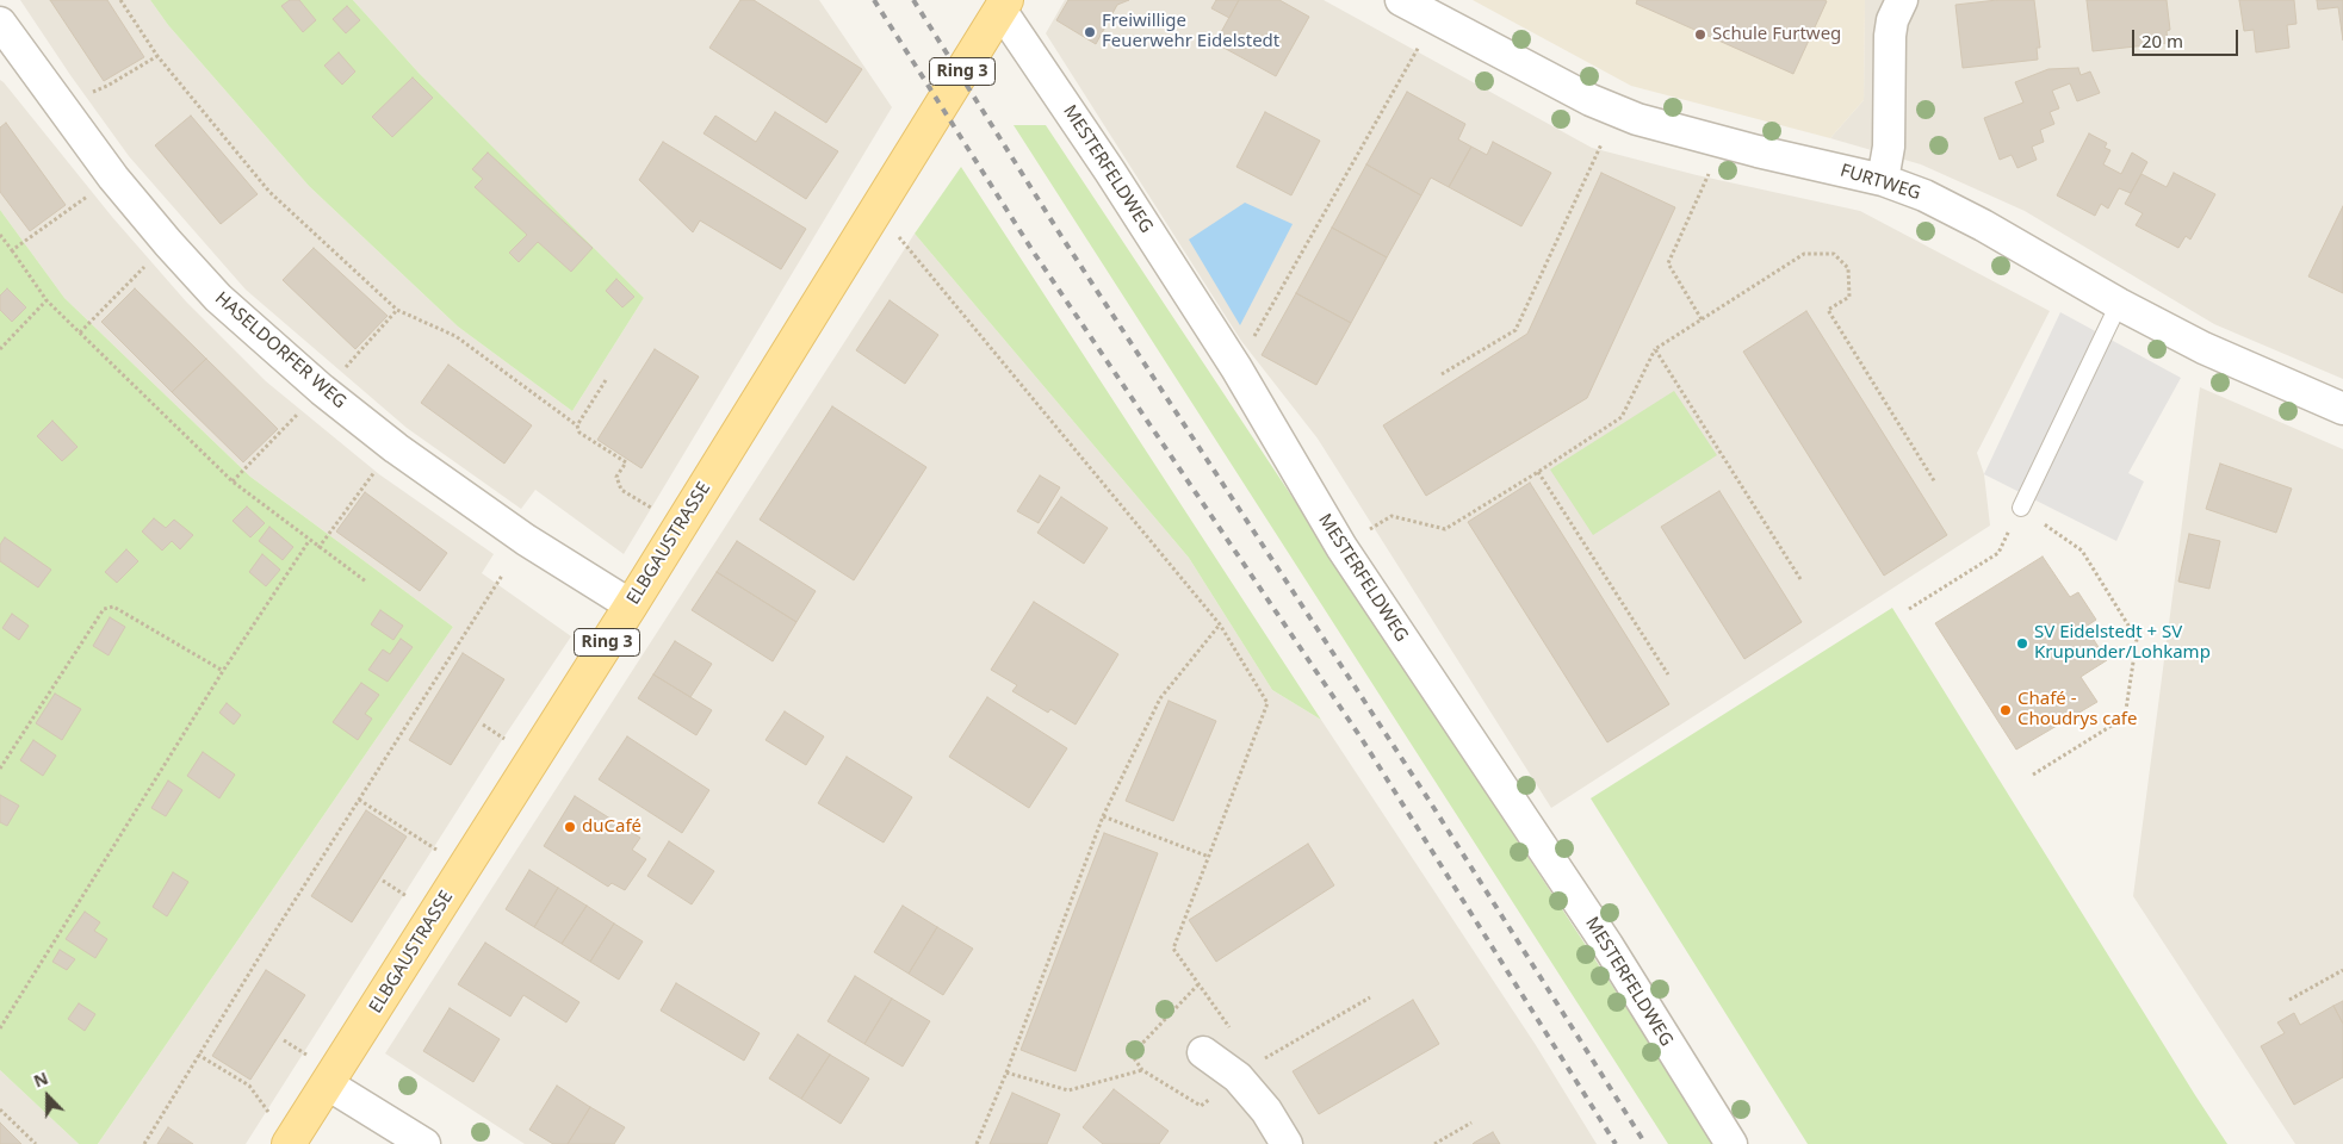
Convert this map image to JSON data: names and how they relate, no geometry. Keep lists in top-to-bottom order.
{
  "streets": {
    "main road": ["Ring 3", "ELBGAUSTRASSE"],
    "street": ["MESTERFELDWEG", "FURTWEG", "HASELDORFER WEG"]
  },
  "crossings": [
    ["MESTERFELDWEG", "ELBGAUSTRASSE"],
    ["HASELDORFER WEG", "ELBGAUSTRASSE"]
  ],
  "places": [
    "Freiwillige Feuerwehr Eidelstedt",
    "Schule Furtweg",
    "SV Eidelstedt + SV Krupunder/Lohkamp",
    "Chafé - Choudrys cafe",
    "duCafé"
  ],
  "scale_bar": "20 m",
  "north": "top"
}
